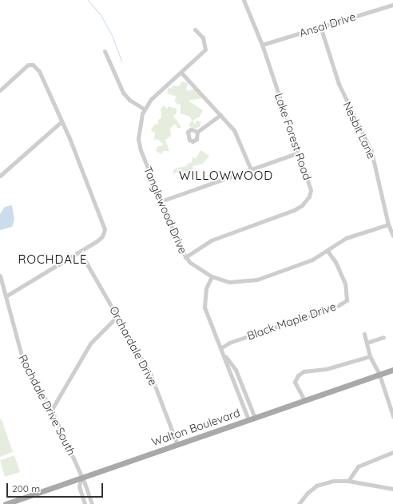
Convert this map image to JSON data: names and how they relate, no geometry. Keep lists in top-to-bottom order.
{
  "streets": {
    "main road": ["Walton Boulevard"],
    "street": [
      "Ansal Drive",
      "Nesbit Lane",
      "Lake Forest Road",
      "Tanglewood Drive",
      "Black Maple Drive",
      "Orchardale Drive",
      "Rochdale Drive South"
    ]
  },
  "crossings": [
    ["Ansal Drive", "Nesbit Lane"],
    ["Ansal Drive", "Lake Forest Road"],
    ["Nesbit Lane", "Tanglewood Drive"],
    ["Lake Forest Road", "Tanglewood Drive"],
    ["Tanglewood Drive", "Black Maple Drive"],
    ["Orchardale Drive", "Walton Boulevard"],
    ["Rochdale Drive South", "Walton Boulevard"]
  ],
  "districts": ["WILLOWWOOD", "ROCHDALE"],
  "scale_bar": "200 m"
}
